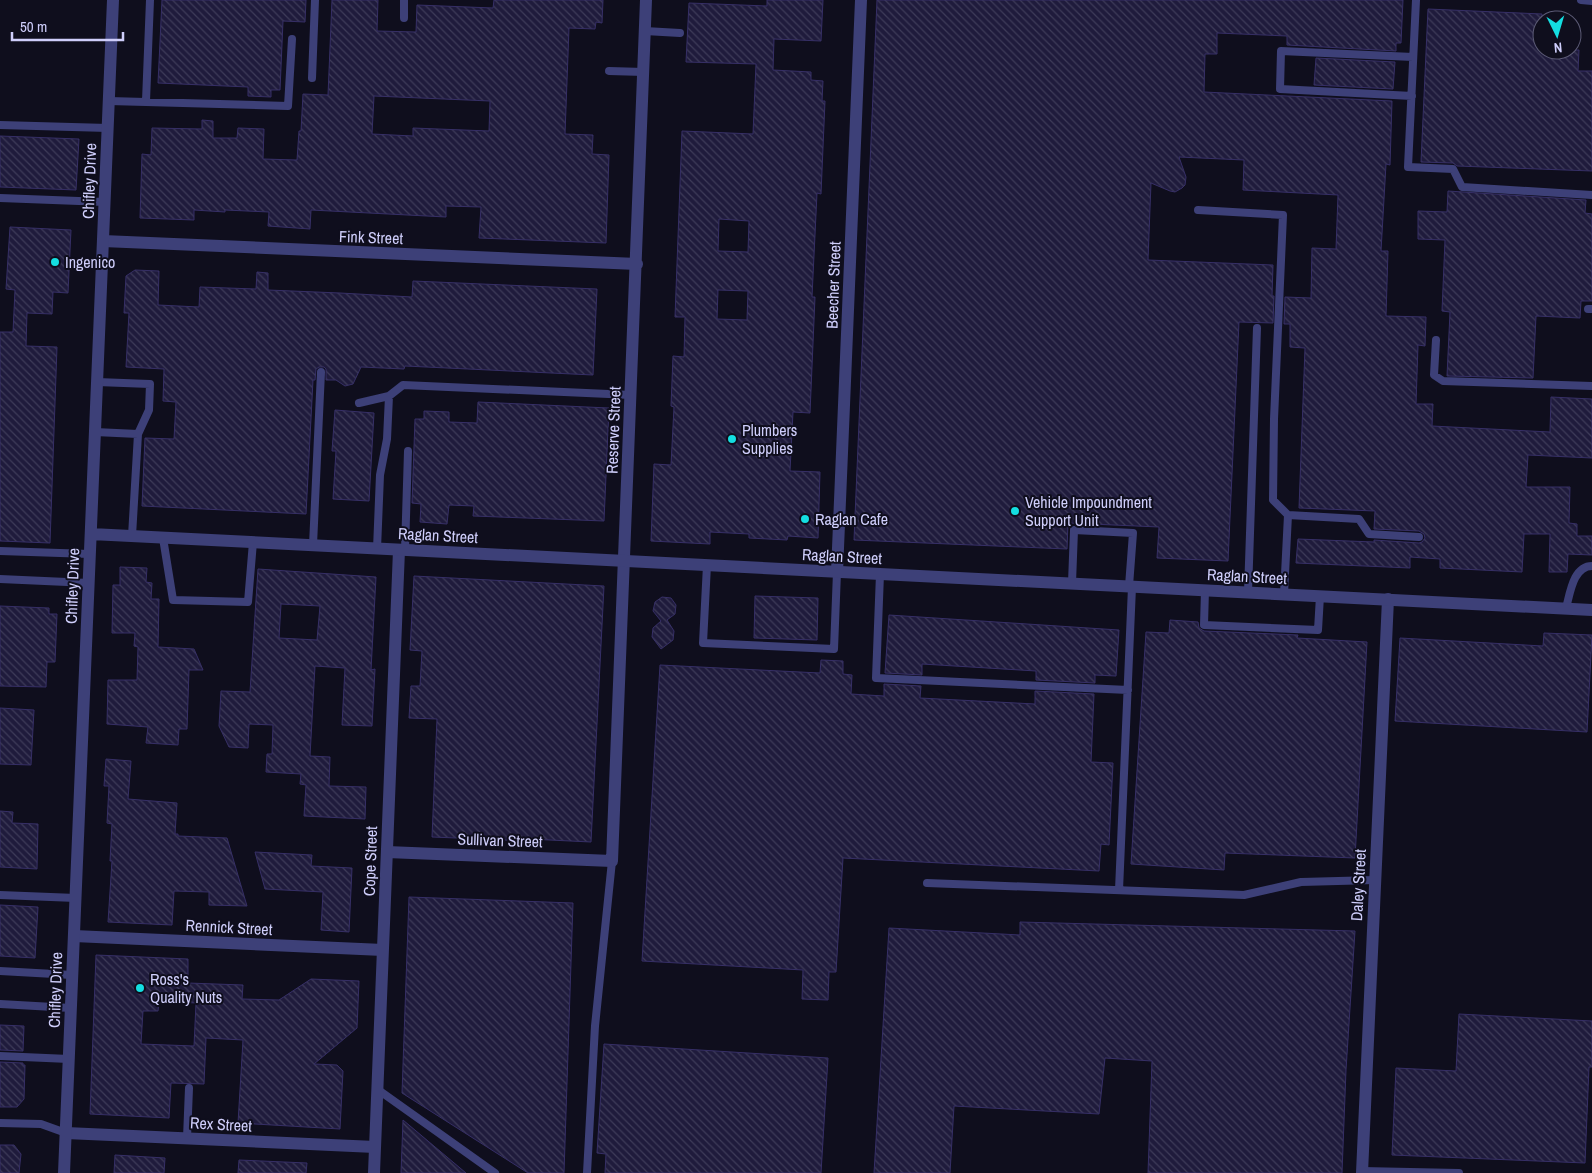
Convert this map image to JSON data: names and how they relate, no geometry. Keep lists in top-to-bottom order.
{
  "streets": {
    "street": [
      "Chifley Drive",
      "Fink Street",
      "Beecher Street",
      "Reserve Street",
      "Raglan Street",
      "Sullivan Street",
      "Cope Street",
      "Daley Street",
      "Rennick Street",
      "Rex Street"
    ]
  },
  "crossings": [
    ["Chifley Drive", "Fink Street"],
    ["Chifley Drive", "Raglan Street"],
    ["Chifley Drive", "Rennick Street"],
    ["Chifley Drive", "Rex Street"],
    ["Fink Street", "Reserve Street"],
    ["Beecher Street", "Raglan Street"],
    ["Reserve Street", "Raglan Street"],
    ["Reserve Street", "Sullivan Street"],
    ["Raglan Street", "Cope Street"],
    ["Raglan Street", "Daley Street"],
    ["Sullivan Street", "Cope Street"],
    ["Cope Street", "Rennick Street"],
    ["Cope Street", "Rex Street"]
  ],
  "places": [
    "Ingenico",
    "Plumbers Supplies",
    "Vehicle Impoundment Support Unit",
    "Raglan Cafe",
    "Ross's Quality Nuts"
  ],
  "scale_bar": "50 m",
  "north": "bottom"
}
